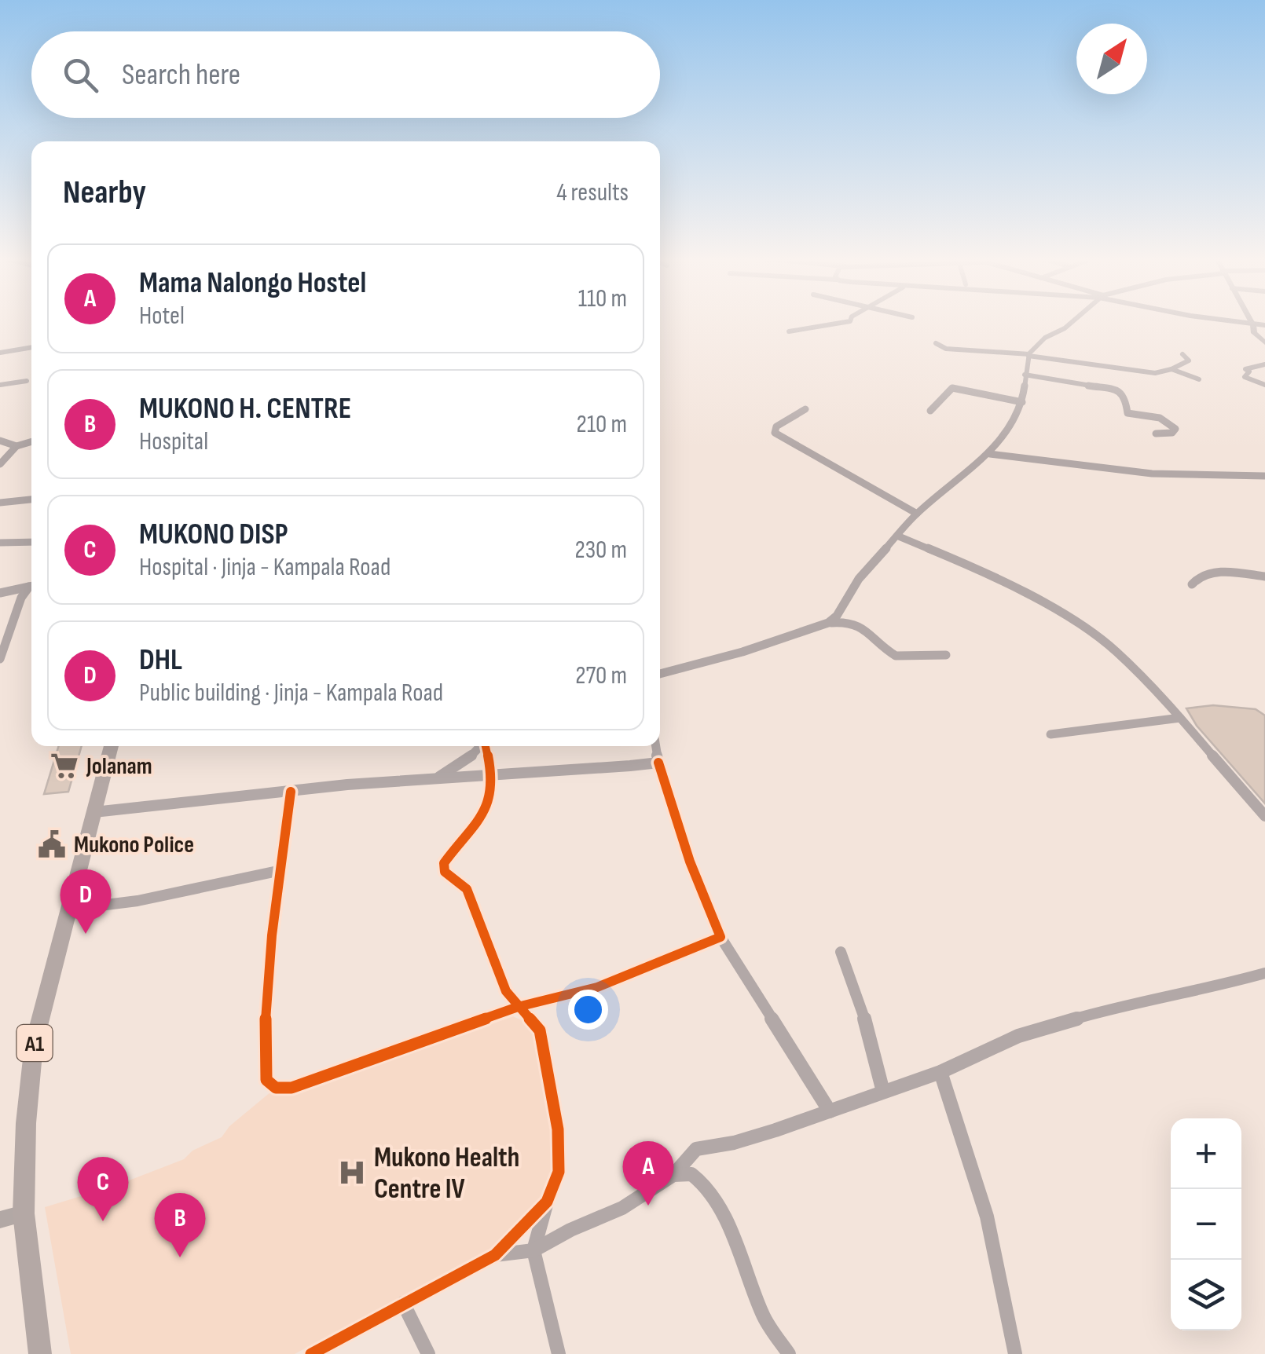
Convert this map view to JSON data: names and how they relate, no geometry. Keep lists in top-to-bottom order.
{
  "streets": {
    "highway": ["A1"]
  },
  "places": {
    "supermarket": ["Jolanam"],
    "public building": ["Mukono Police"],
    "hospital": ["Mukono Health Centre IV"]
  },
  "north": "top right",
  "page": {
    "search": "Search here",
    "heading": ["Nearby", "4 results"],
    "list": [
      {
        "mark": "A",
        "name": "Mama Nalongo Hostel",
        "note": "Hotel",
        "value": "110 m"
      },
      {
        "mark": "B",
        "name": "MUKONO H. CENTRE",
        "note": "Hospital",
        "value": "210 m"
      },
      {
        "mark": "C",
        "name": "MUKONO DISP",
        "note": "Hospital · Jinja - Kampala Road",
        "value": "230 m"
      },
      {
        "mark": "D",
        "name": "DHL",
        "note": "Public building · Jinja - Kampala Road",
        "value": "270 m"
      }
    ],
    "pins": [
      "D",
      "A",
      "C",
      "B"
    ],
    "map_buttons": ["+", "−"]
  }
}
